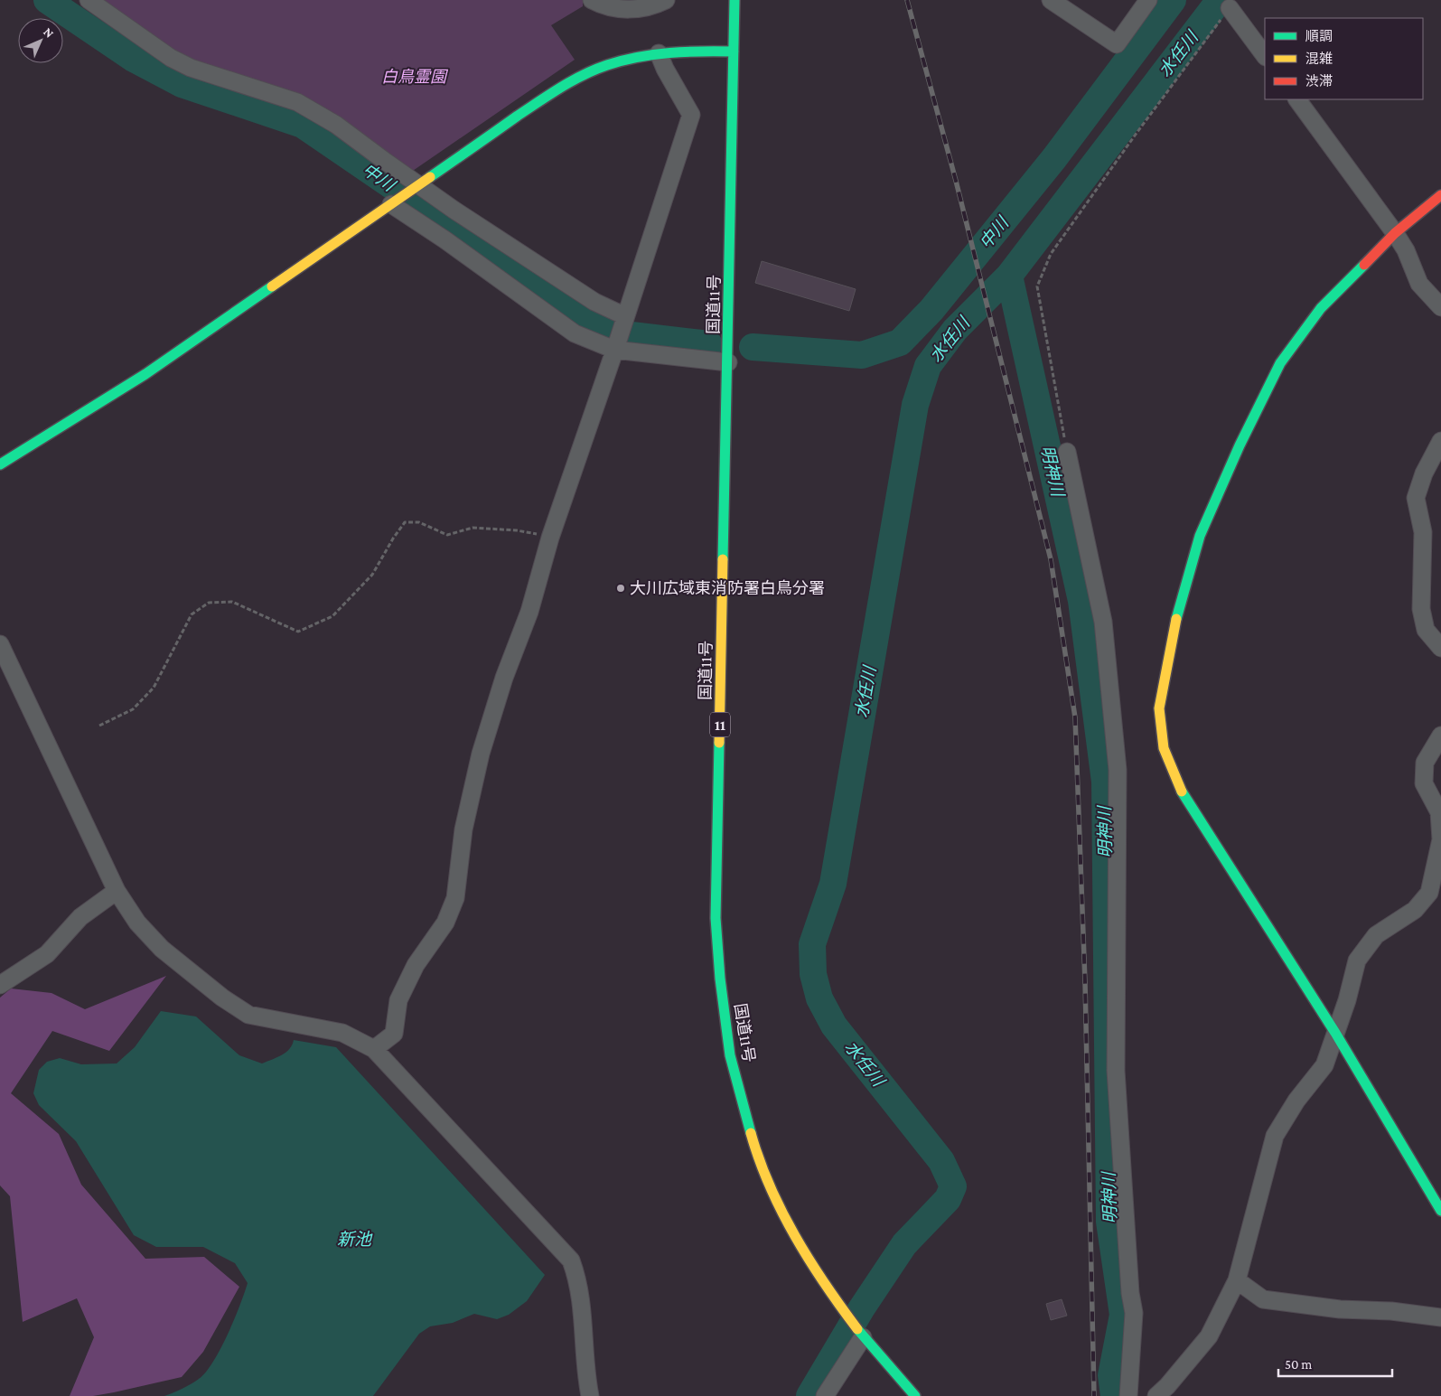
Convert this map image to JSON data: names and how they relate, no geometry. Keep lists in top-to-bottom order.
{
  "streets": {
    "main road": ["国道11号", "11"]
  },
  "water": [
    "水任川",
    "中川",
    "明神川",
    "新池"
  ],
  "parks": ["白鳥霊園"],
  "places": ["大川広域東消防署白鳥分署"],
  "legend": ["順調", "混雑", "渋滞"],
  "scale_bar": "50 m",
  "north": "top right"
}
